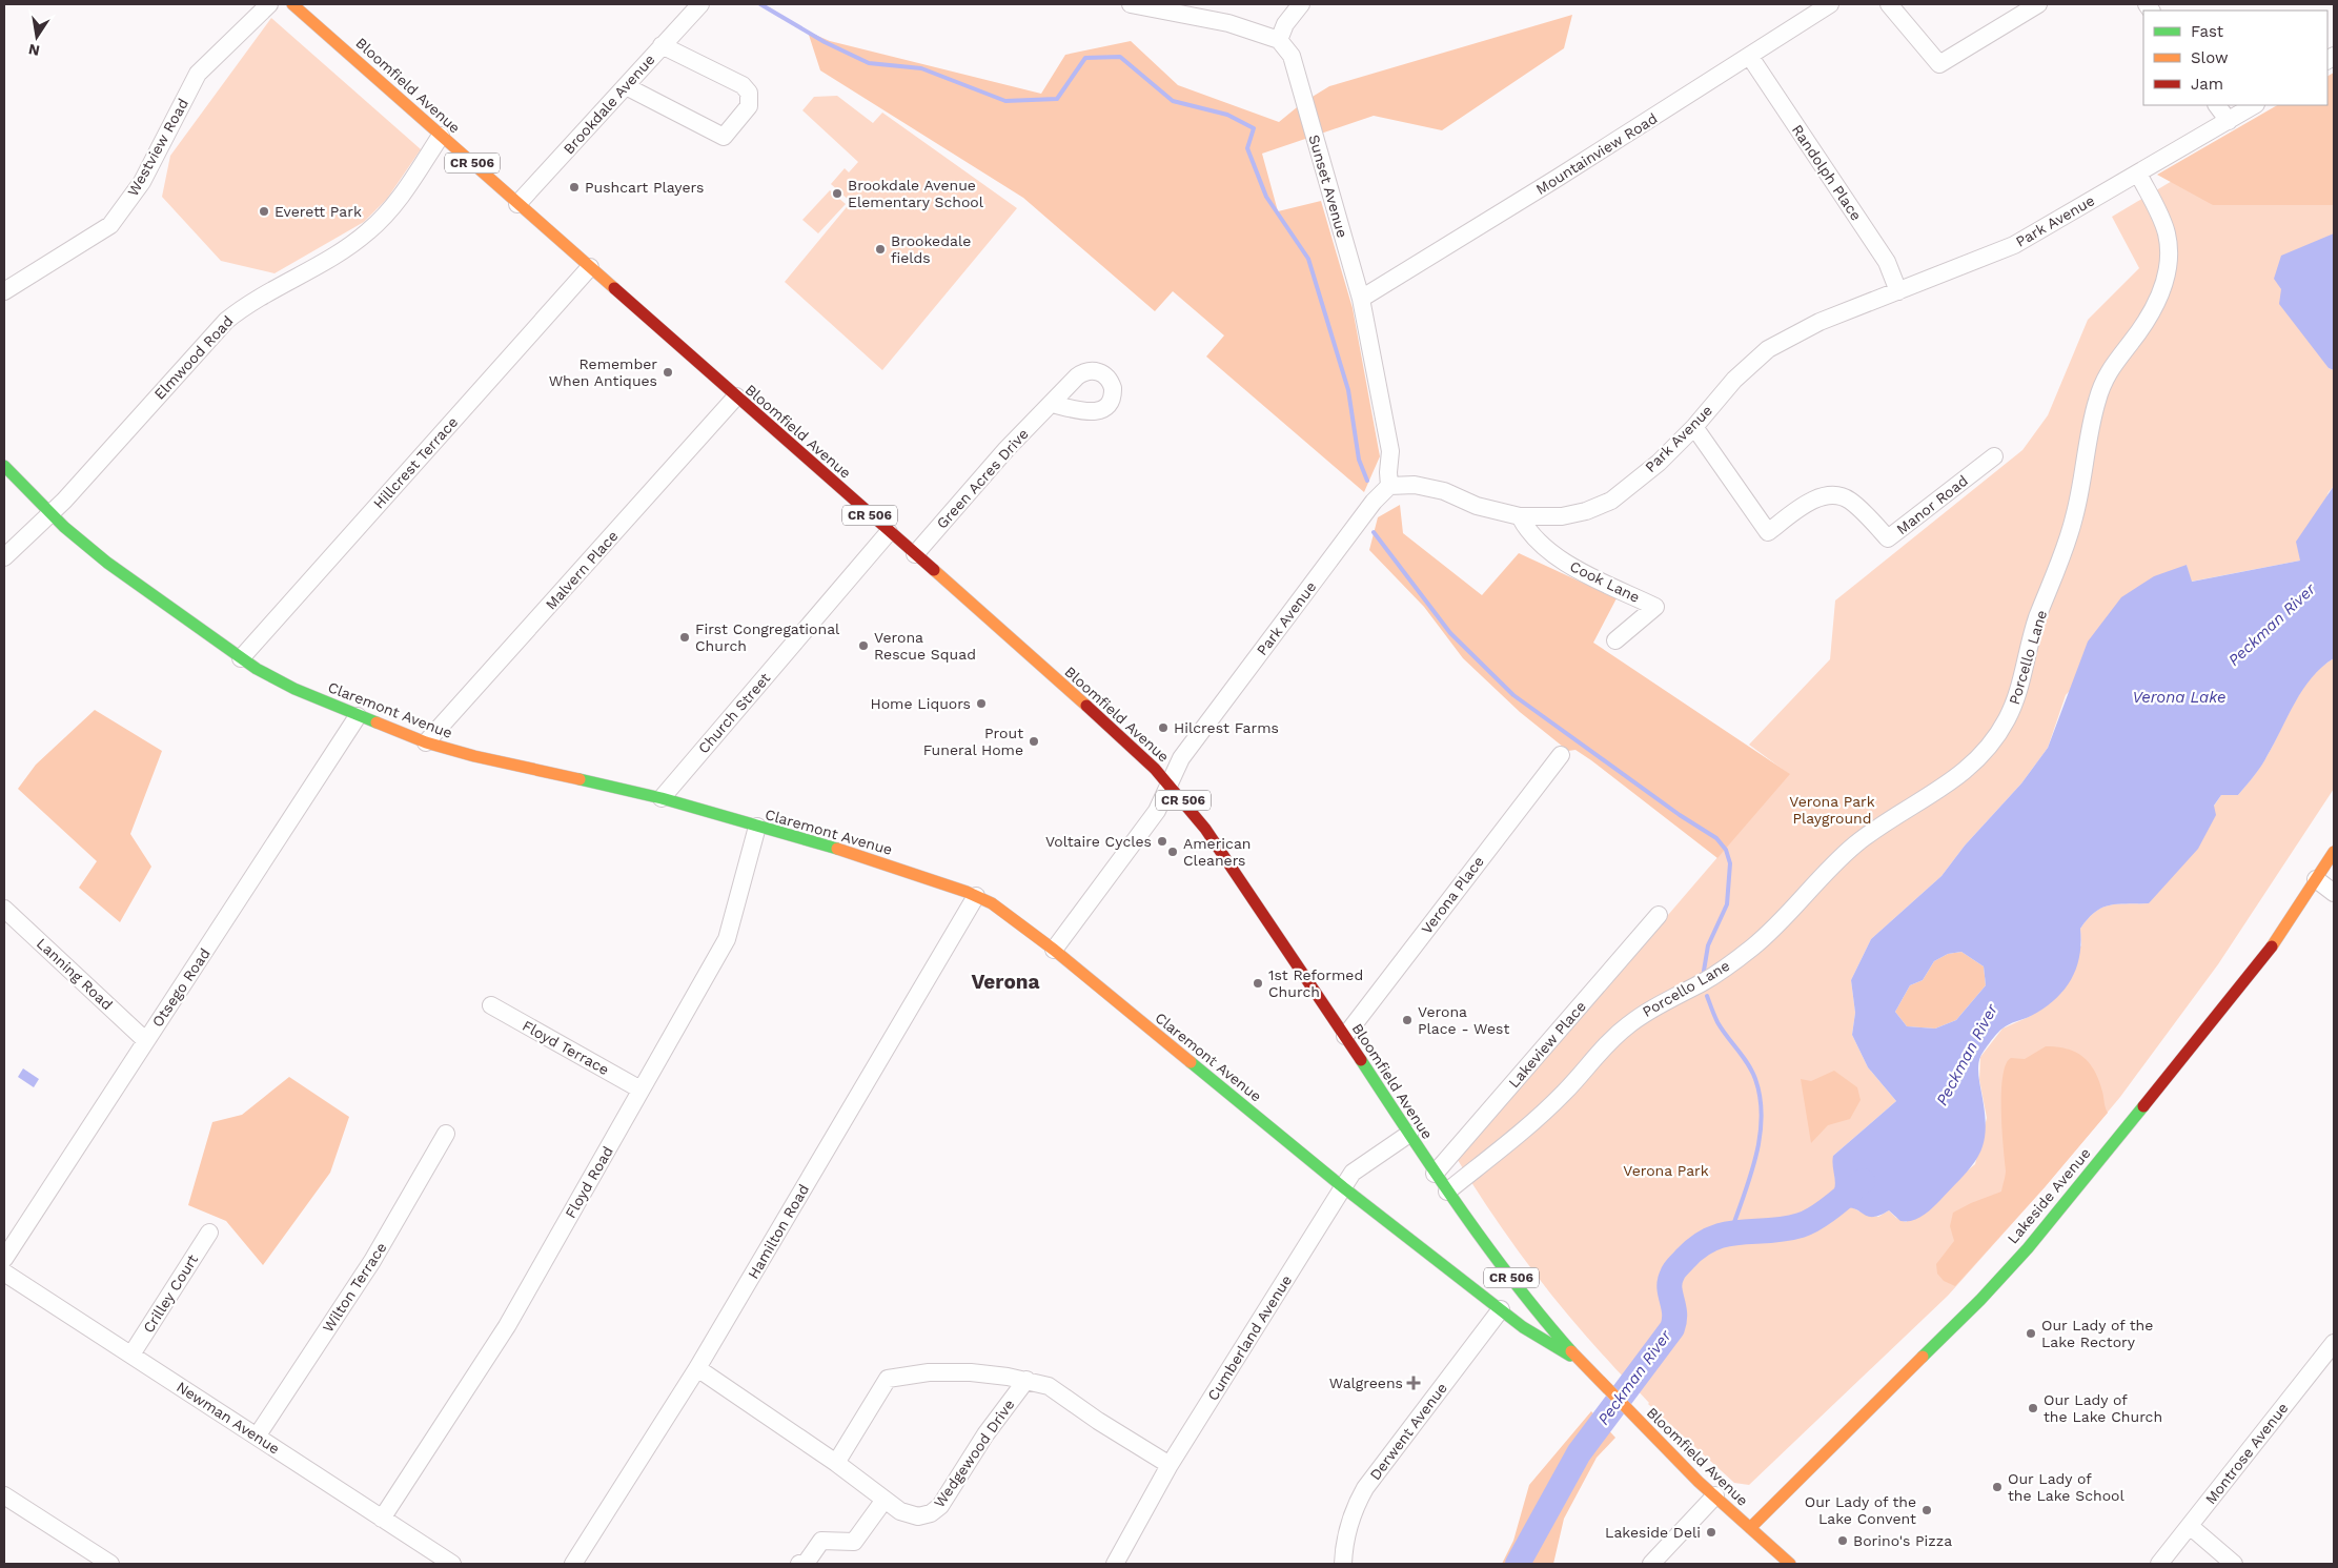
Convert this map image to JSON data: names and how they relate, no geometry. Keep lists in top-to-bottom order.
{
  "streets": {
    "main road": [
      "Bloomfield Avenue",
      "CR 506",
      "Claremont Avenue",
      "Lakeside Avenue"
    ],
    "street": [
      "Brookdale Avenue",
      "Westview Road",
      "Mountainview Road",
      "Randolph Place",
      "Sunset Avenue",
      "Park Avenue",
      "Elmwood Road",
      "Hillcrest Terrace",
      "Green Acres Drive",
      "Manor Road",
      "Malvern Place",
      "Cook Lane",
      "Porcello Lane",
      "Church Street",
      "Verona Place",
      "Lanning Road",
      "Otsego Road",
      "Lakeview Place",
      "Floyd Terrace",
      "Floyd Road",
      "Hamilton Road",
      "Wilton Terrace",
      "Crilley Court",
      "Cumberland Avenue",
      "Newman Avenue",
      "Derwent Avenue",
      "Wedgewood Drive",
      "Montrose Avenue"
    ]
  },
  "crossings": [
    ["Bloomfield Avenue", "Brookdale Avenue"],
    ["Bloomfield Avenue", "Park Avenue"],
    ["Bloomfield Avenue", "Elmwood Road"],
    ["Bloomfield Avenue", "Hillcrest Terrace"],
    ["Bloomfield Avenue", "Green Acres Drive"],
    ["Bloomfield Avenue", "Malvern Place"],
    ["Bloomfield Avenue", "Porcello Lane"],
    ["Bloomfield Avenue", "Claremont Avenue"],
    ["Bloomfield Avenue", "Church Street"],
    ["Bloomfield Avenue", "Verona Place"],
    ["Bloomfield Avenue", "Lakeview Place"],
    ["Bloomfield Avenue", "Lakeside Avenue"],
    ["Bloomfield Avenue", "Cumberland Avenue"],
    ["Mountainview Road", "Randolph Place"],
    ["Mountainview Road", "Sunset Avenue"],
    ["Randolph Place", "Park Avenue"],
    ["Sunset Avenue", "Park Avenue"],
    ["Park Avenue", "Manor Road"],
    ["Park Avenue", "Cook Lane"],
    ["Park Avenue", "Porcello Lane"],
    ["Park Avenue", "Claremont Avenue"],
    ["Elmwood Road", "Claremont Avenue"],
    ["Hillcrest Terrace", "Claremont Avenue"],
    ["Malvern Place", "Claremont Avenue"],
    ["Claremont Avenue", "Church Street"],
    ["Claremont Avenue", "Otsego Road"],
    ["Claremont Avenue", "Floyd Road"],
    ["Claremont Avenue", "Hamilton Road"],
    ["Claremont Avenue", "Cumberland Avenue"],
    ["Claremont Avenue", "Derwent Avenue"],
    ["Lanning Road", "Otsego Road"],
    ["Floyd Terrace", "Floyd Road"],
    ["Floyd Road", "Newman Avenue"],
    ["Hamilton Road", "Wedgewood Drive"],
    ["Wilton Terrace", "Newman Avenue"],
    ["Crilley Court", "Newman Avenue"],
    ["Cumberland Avenue", "Wedgewood Drive"]
  ],
  "districts": ["Verona"],
  "water": ["Peckman River", "Verona Lake"],
  "parks": ["Verona Park Playground", "Verona Park"],
  "places": {
    "other": [
      "Pushcart Players",
      "Brookdale Avenue Elementary School",
      "Everett Park",
      "Brookedale fields",
      "Remember When Antiques",
      "First Congregational Church",
      "Verona Rescue Squad",
      "Home Liquors",
      "Hilcrest Farms",
      "Prout Funeral Home",
      "Voltaire Cycles",
      "American Cleaners",
      "1st Reformed Church",
      "Verona Place - West",
      "Our Lady of the Lake Rectory",
      "Our Lady of the Lake Church",
      "Our Lady of the Lake School",
      "Our Lady of the Lake Convent",
      "Lakeside Deli",
      "Borino's Pizza"
    ],
    "health": ["Walgreens"]
  },
  "legend": ["Fast", "Slow", "Jam"],
  "north": "bottom"
}
